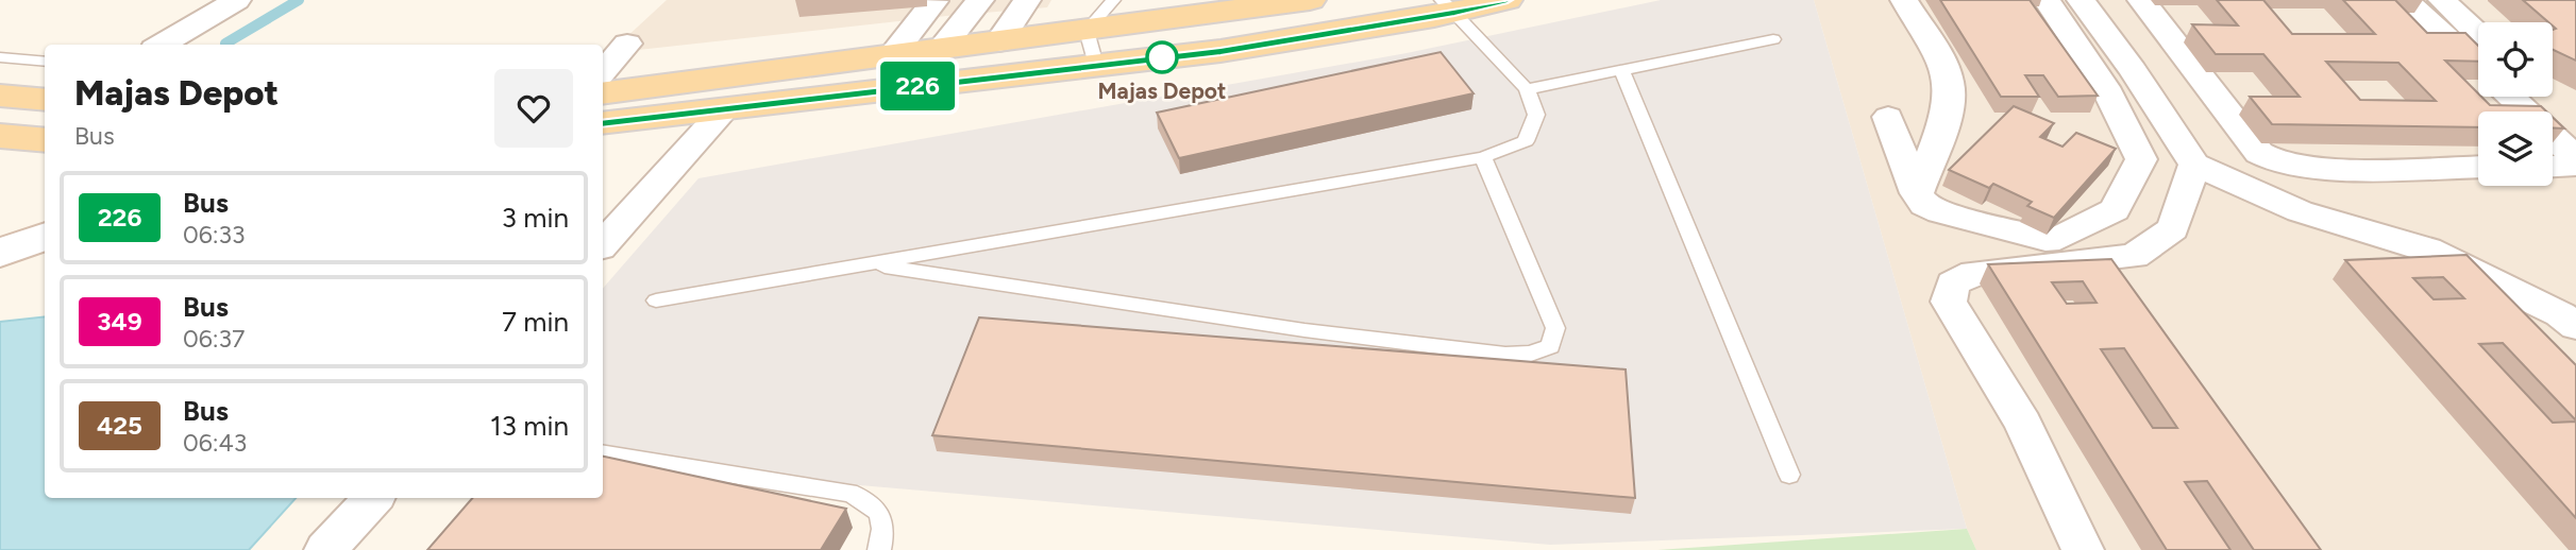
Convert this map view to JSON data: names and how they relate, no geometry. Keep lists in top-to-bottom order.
{
  "places": ["Majas Depot"],
  "lines": ["bus line 226"],
  "page": {
    "on_map": "226",
    "heading": ["Majas Depot", "Bus"],
    "list": [
      {
        "mark": "226",
        "name": "Bus",
        "note": "06:33",
        "value": "3 min"
      },
      {
        "mark": "349",
        "name": "Bus",
        "note": "06:37",
        "value": "7 min"
      },
      {
        "mark": "425",
        "name": "Bus",
        "note": "06:43",
        "value": "13 min"
      }
    ]
  }
}
